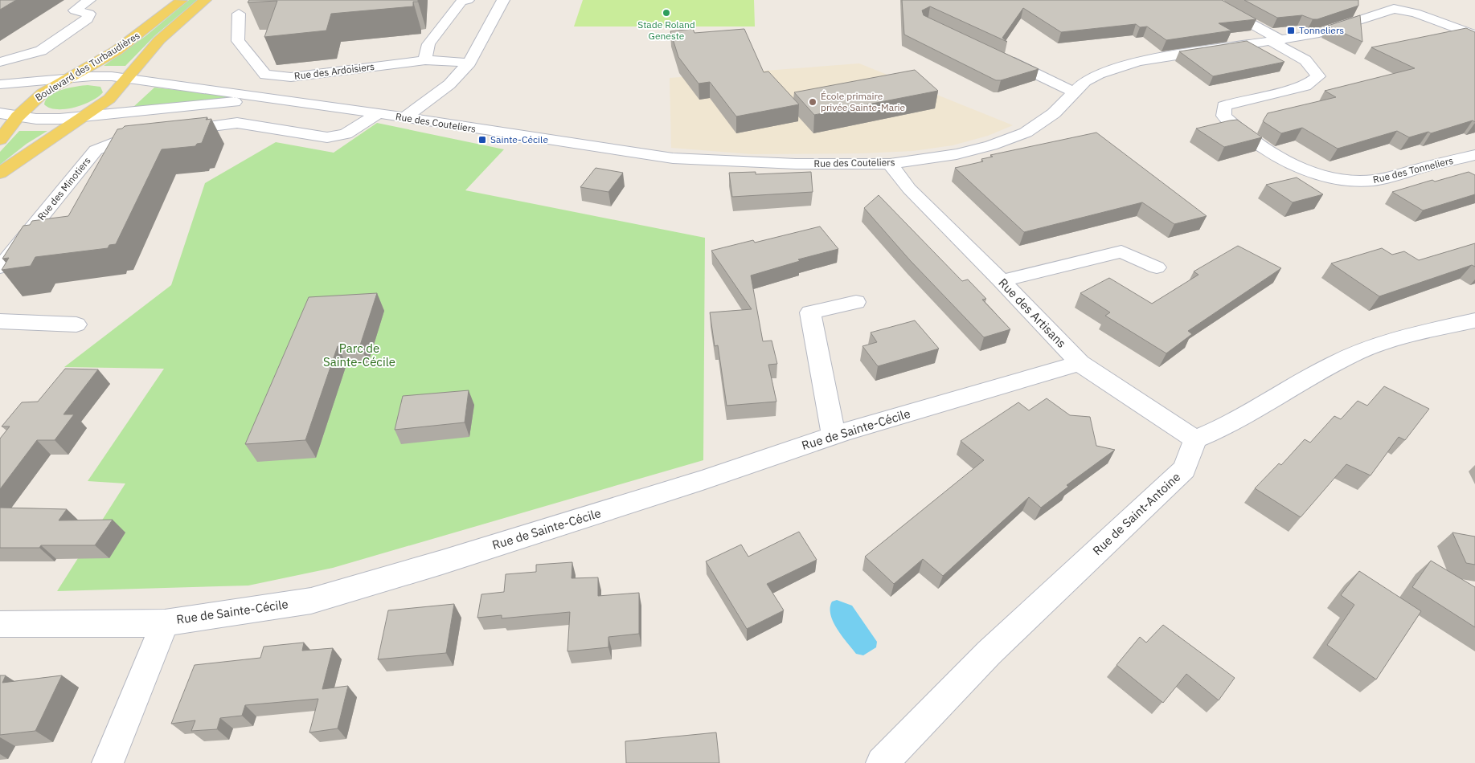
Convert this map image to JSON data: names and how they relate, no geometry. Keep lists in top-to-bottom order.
{
  "streets": {
    "main road": ["Boulevard des Turbaudières"],
    "street": [
      "Rue des Ardoisiers",
      "Rue des Couteliers",
      "Rue des Tonneliers",
      "Rue des Minotiers",
      "Rue des Artisans",
      "Rue de Sainte-Cécile",
      "Rue de Saint-Antoine"
    ]
  },
  "crossings": [
    ["Boulevard des Turbaudières", "Rue des Couteliers"],
    ["Rue des Couteliers", "Rue des Tonneliers"],
    ["Rue des Couteliers", "Rue des Minotiers"],
    ["Rue des Couteliers", "Rue des Artisans"],
    ["Rue des Artisans", "Rue de Sainte-Cécile"],
    ["Rue des Artisans", "Rue de Saint-Antoine"]
  ],
  "parks": ["Parc de Sainte-Cécile"],
  "places": {
    "other": ["Stade Roland Geneste", "École primaire privée Sainte-Marie"],
    "transit": ["Tonneliers", "Sainte-Cécile"]
  }
}
